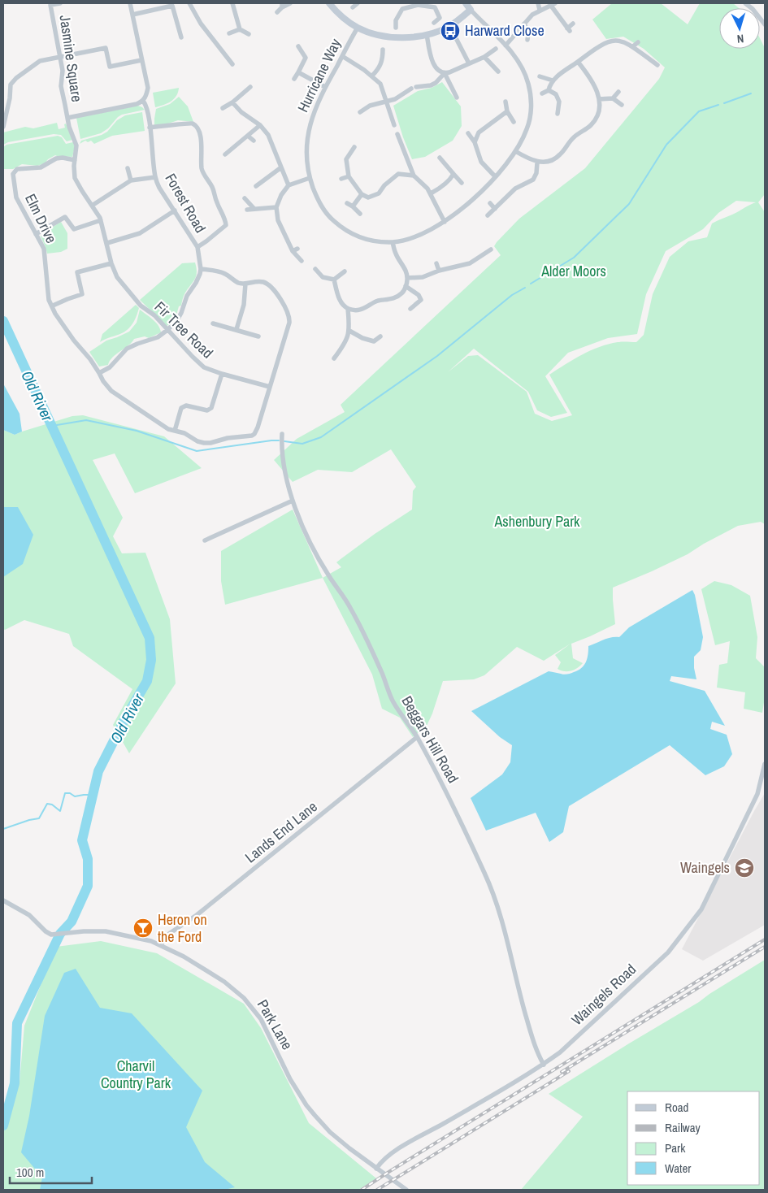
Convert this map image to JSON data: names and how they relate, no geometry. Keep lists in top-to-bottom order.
{
  "streets": {
    "street": [
      "Jasmine Square",
      "Hurricane Way",
      "Forest Road",
      "Elm Drive",
      "Fir Tree Road",
      "Beggars Hill Road",
      "Lands End Lane",
      "Waingels Road",
      "Park Lane"
    ]
  },
  "crossings": [
    ["Jasmine Square", "Forest Road"],
    ["Beggars Hill Road", "Lands End Lane"],
    ["Beggars Hill Road", "Waingels Road"],
    ["Lands End Lane", "Park Lane"],
    ["Waingels Road", "Park Lane"]
  ],
  "water": ["Old River"],
  "parks": ["Alder Moors", "Ashenbury Park", "Charvil Country Park"],
  "places": {
    "bus stop": ["Harward Close"],
    "school or university": ["Waingels"],
    "bar": ["Heron on the Ford"]
  },
  "legend": [
    "Road",
    "Railway",
    "Park",
    "Water"
  ],
  "scale_bar": "100 m",
  "north": "bottom"
}
